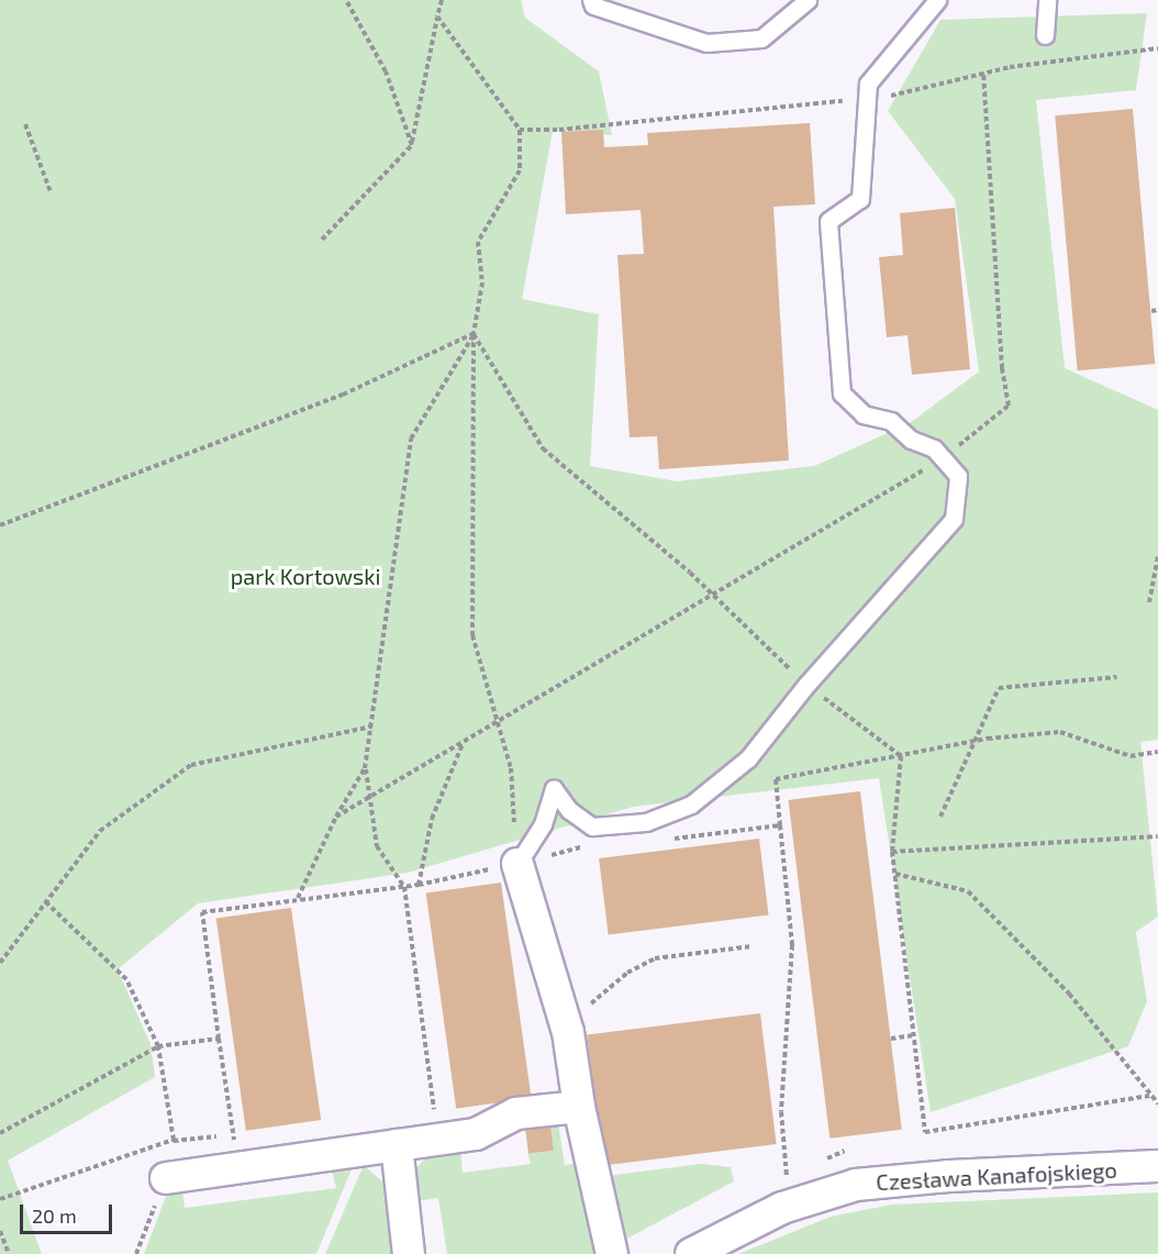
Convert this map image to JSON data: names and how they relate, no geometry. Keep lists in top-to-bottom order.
{
  "streets": {
    "street": ["Czesława Kanafojskiego"]
  },
  "parks": ["park Kortowski"],
  "scale_bar": "20 m"
}
